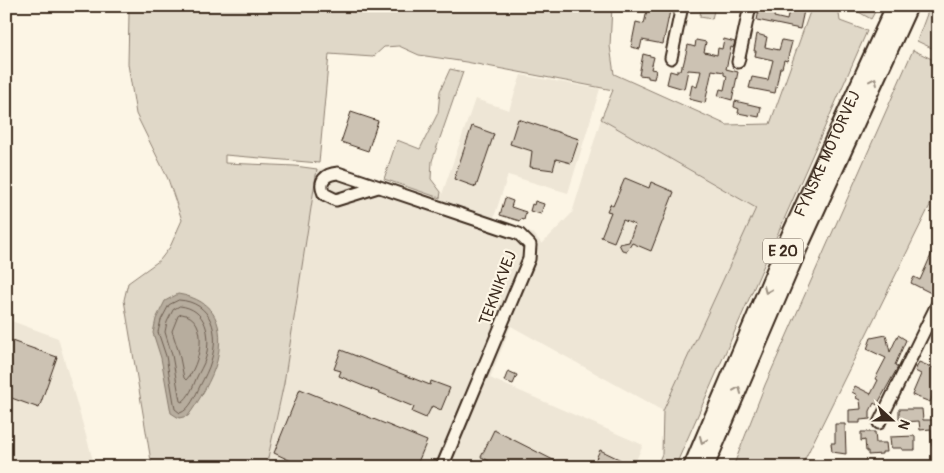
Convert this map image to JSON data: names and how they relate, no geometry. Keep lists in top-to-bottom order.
{
  "streets": {
    "highway": ["FYNSKE MOTORVEJ", "E 20"],
    "street": ["TEKNIKVEJ"]
  },
  "north": "right"
}
